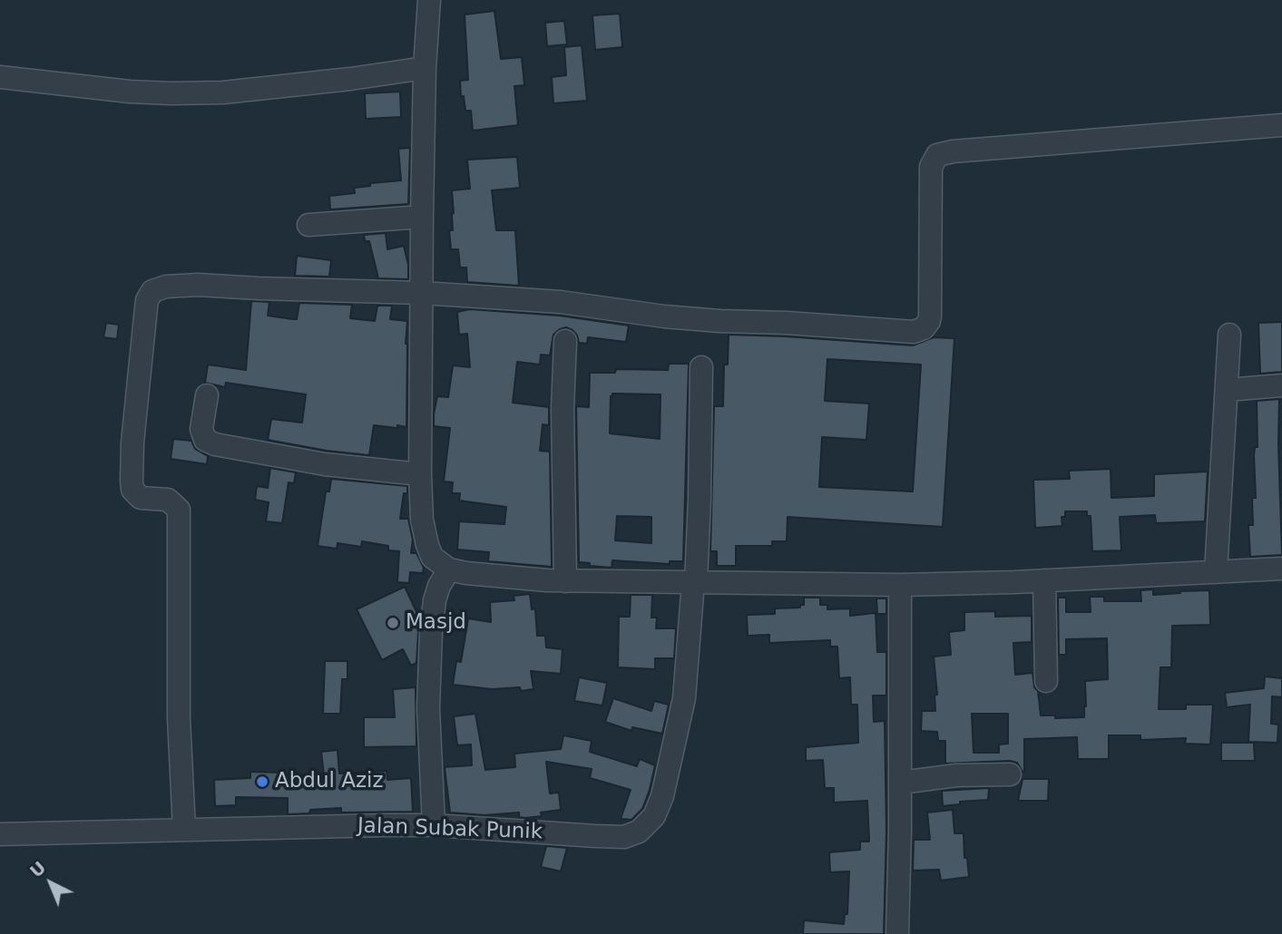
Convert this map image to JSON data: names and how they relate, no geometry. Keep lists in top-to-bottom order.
{
  "streets": {
    "street": ["Jalan Subak Punik"]
  },
  "places": ["Masjd", "Abdul Aziz"],
  "north": "top left"
}
